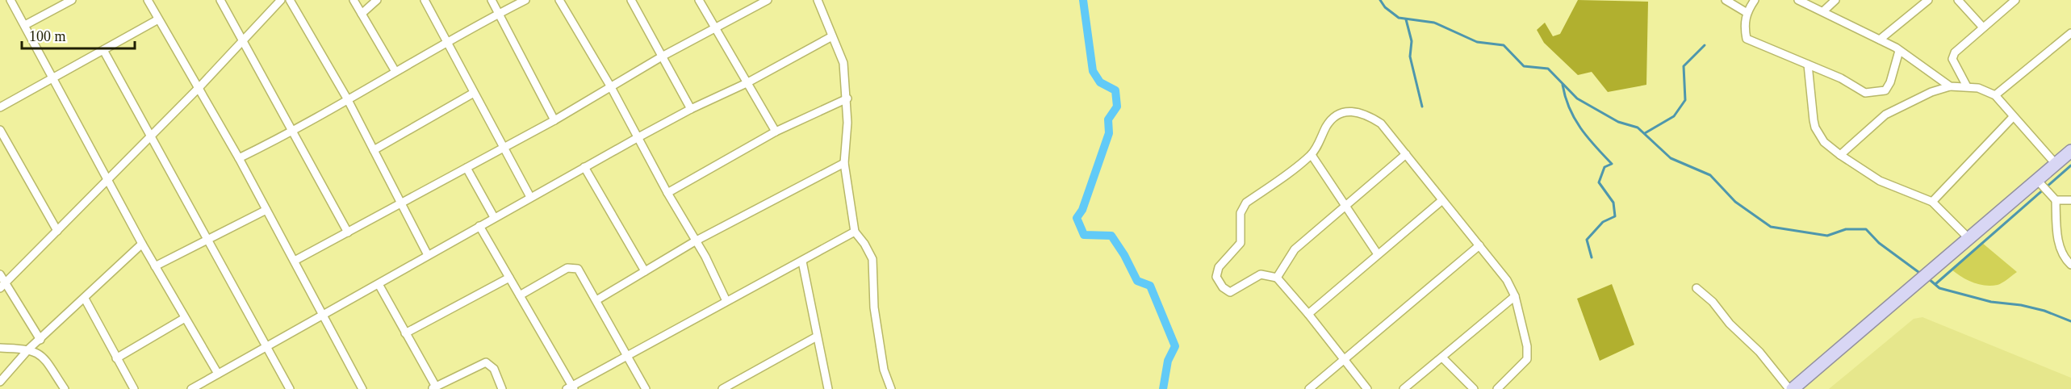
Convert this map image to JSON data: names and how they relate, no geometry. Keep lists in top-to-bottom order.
{
  "scale_bar": "100 m"
}
